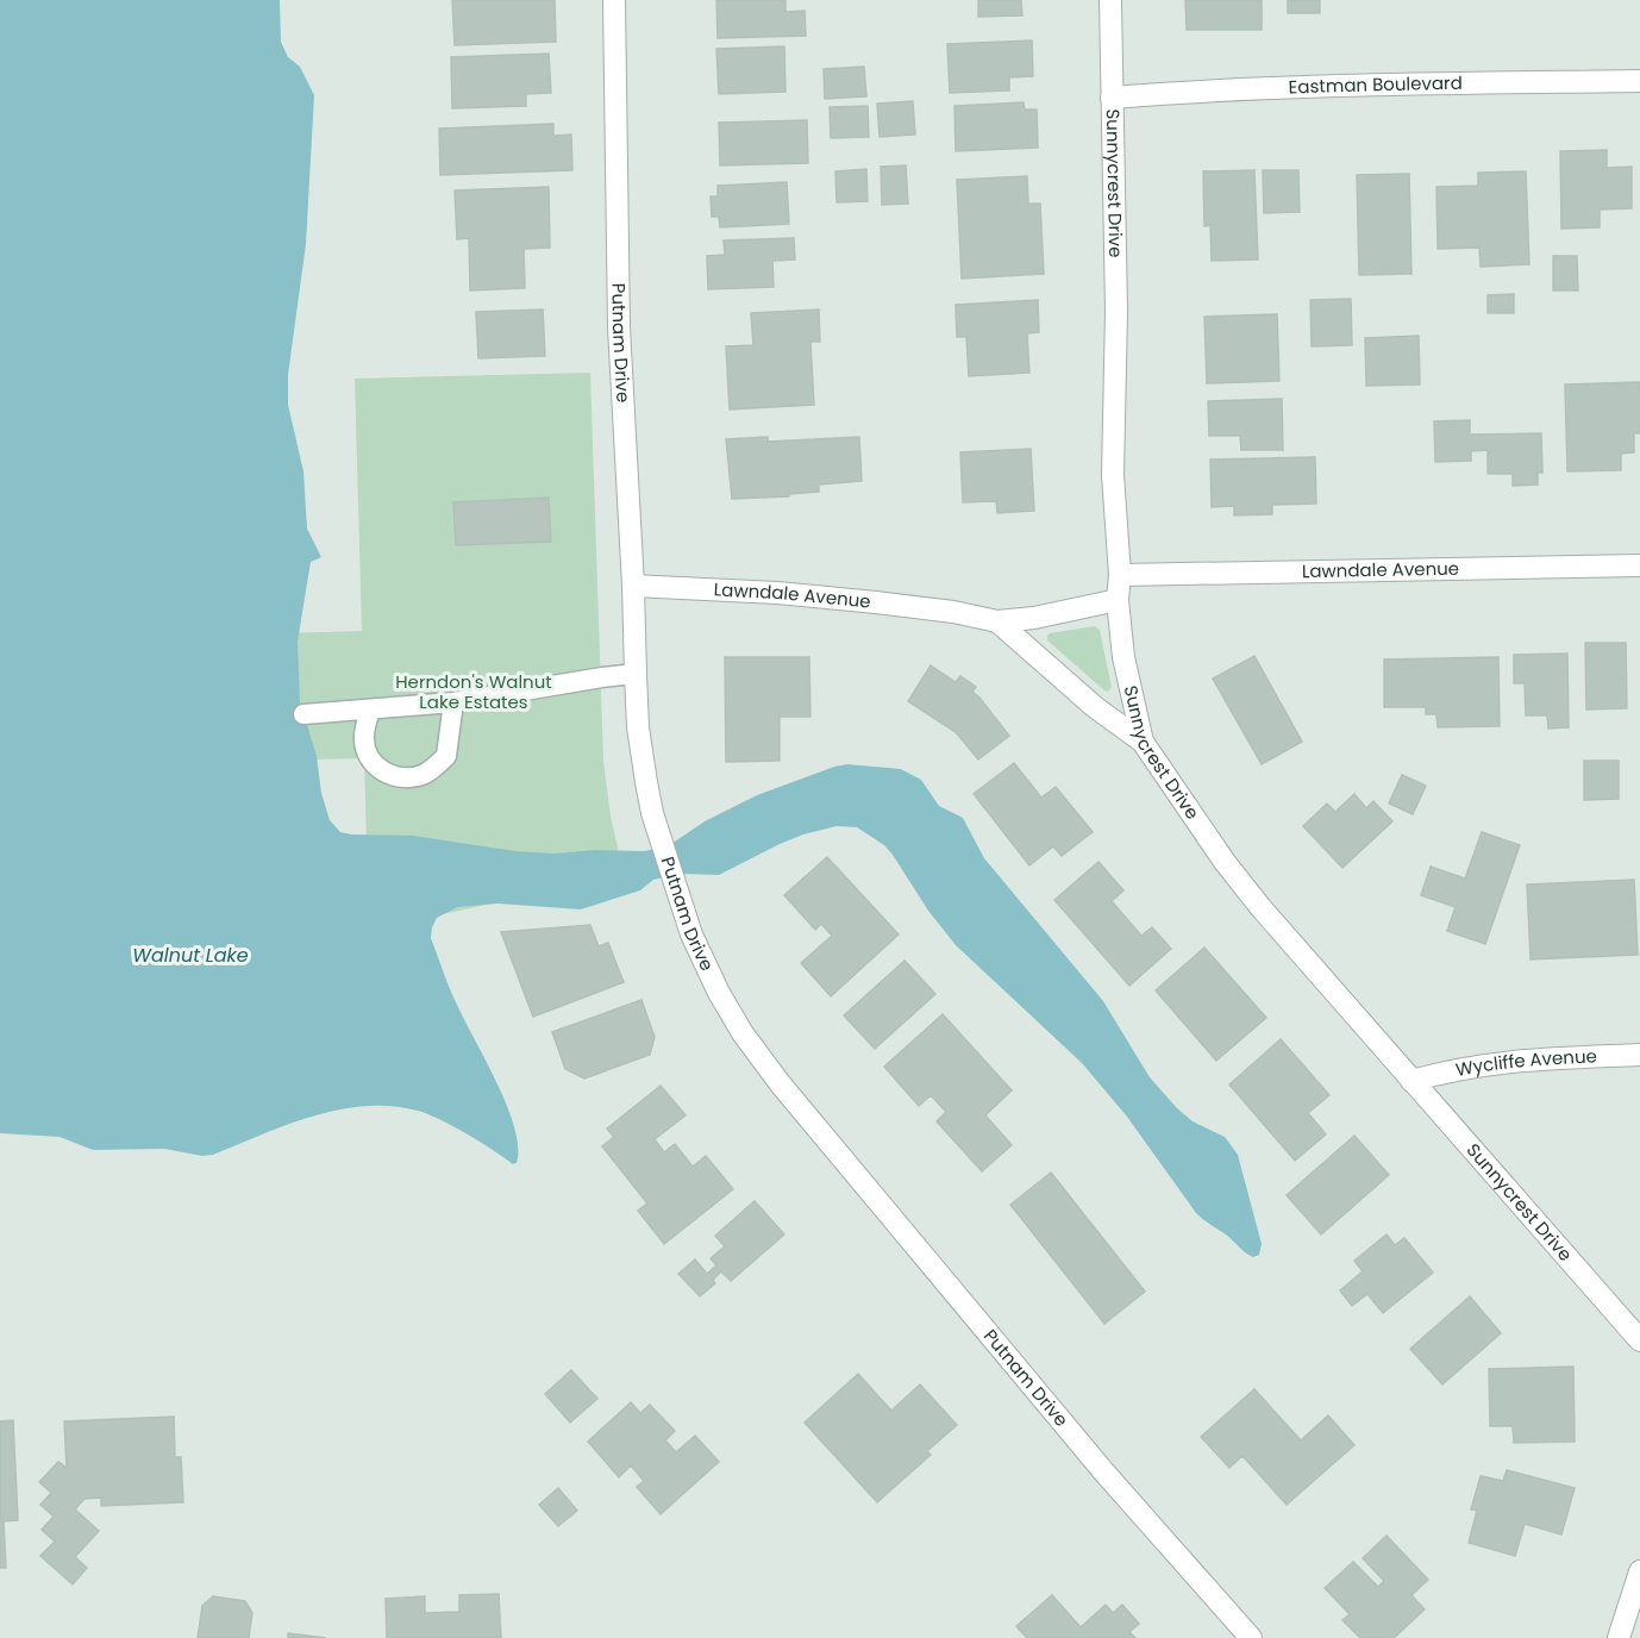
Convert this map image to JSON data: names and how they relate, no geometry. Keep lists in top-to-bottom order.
{
  "streets": {
    "street": [
      "Eastman Boulevard",
      "Sunnycrest Drive",
      "Putnam Drive",
      "Lawndale Avenue",
      "Wycliffe Avenue"
    ]
  },
  "crossings": [
    ["Eastman Boulevard", "Sunnycrest Drive"],
    ["Sunnycrest Drive", "Lawndale Avenue"],
    ["Sunnycrest Drive", "Wycliffe Avenue"],
    ["Putnam Drive", "Lawndale Avenue"]
  ],
  "water": ["Walnut Lake"],
  "parks": ["Herndon's Walnut Lake Estates"]
}
